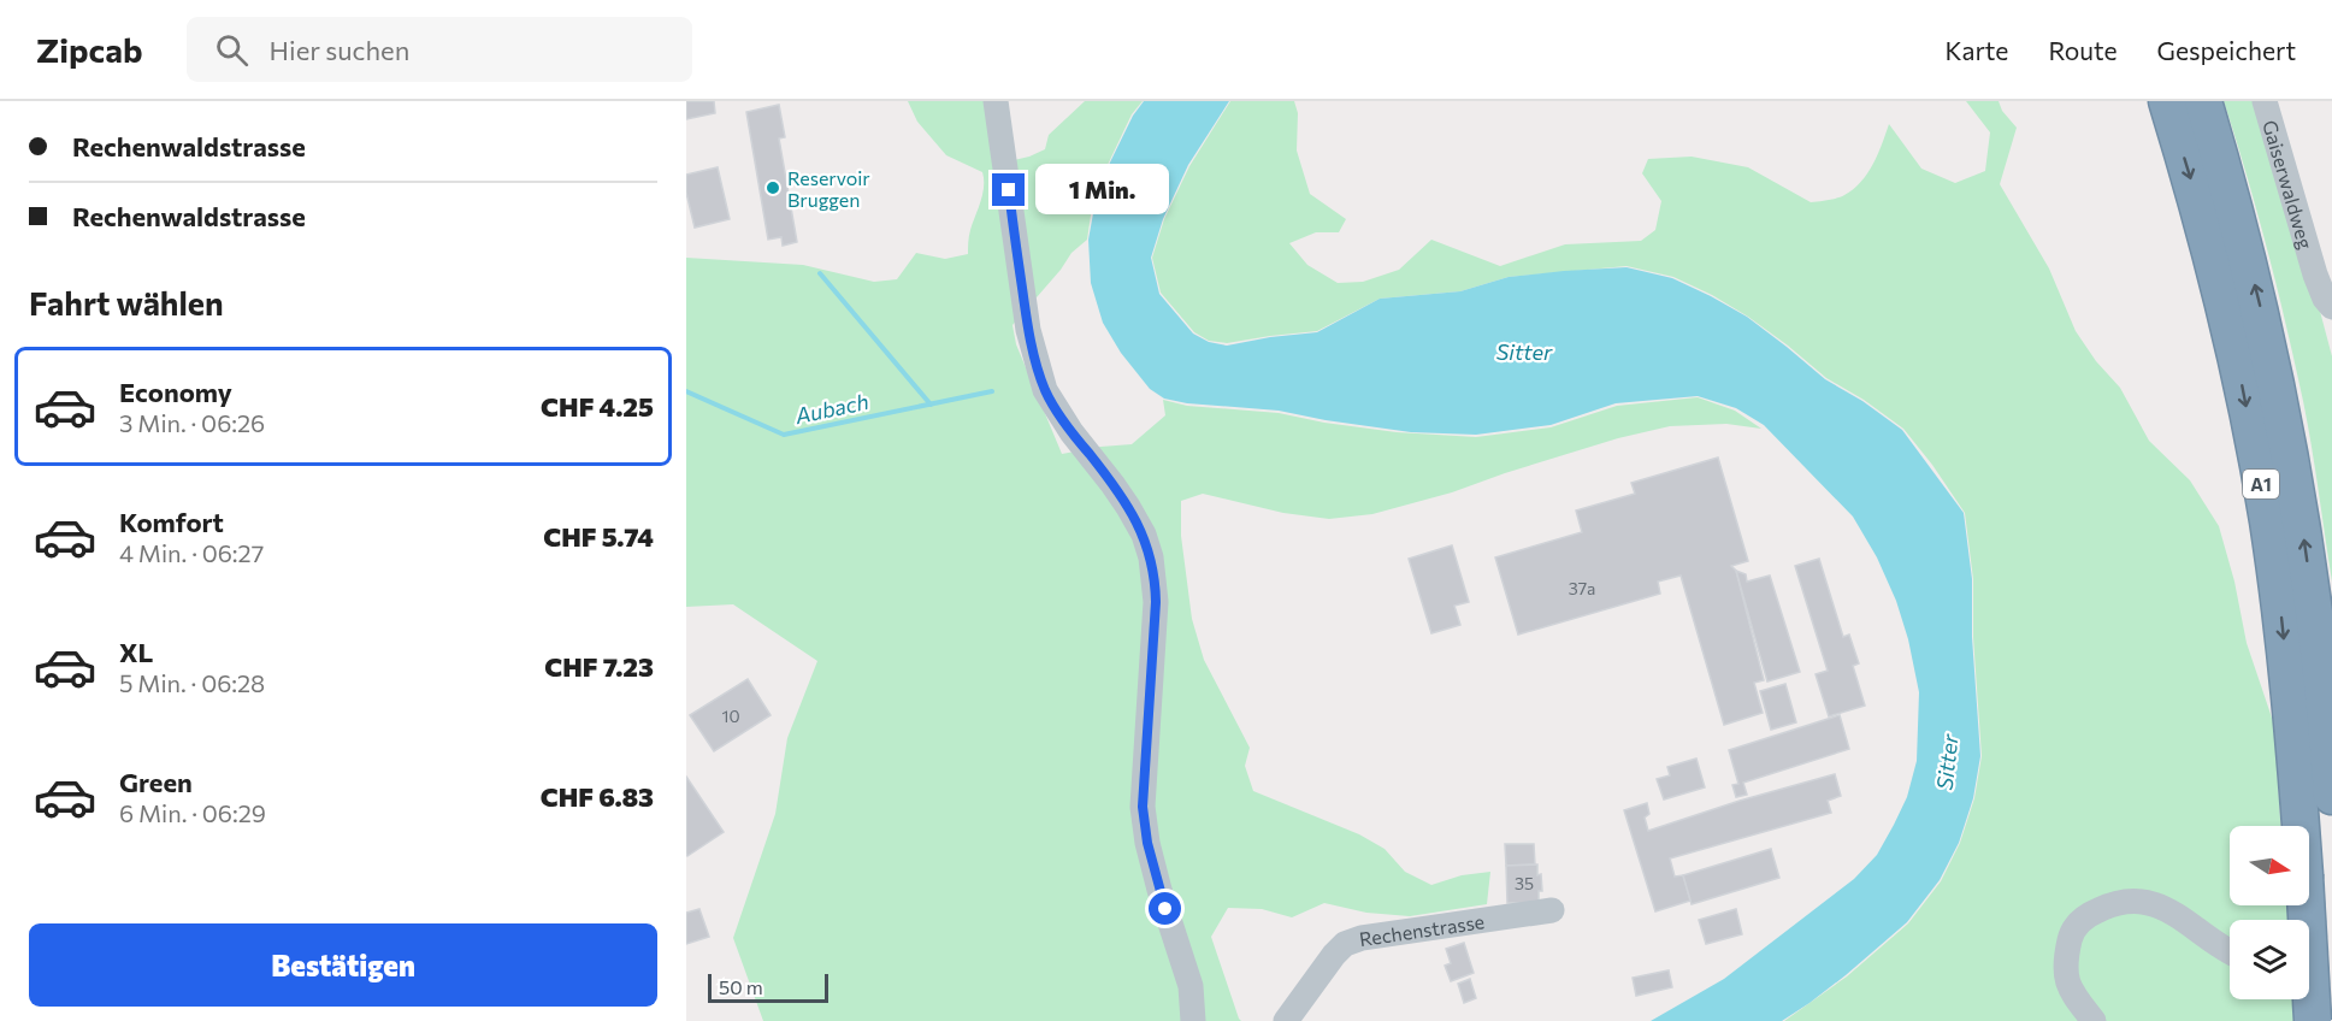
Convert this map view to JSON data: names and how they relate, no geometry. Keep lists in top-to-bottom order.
{
  "streets": {
    "highway": ["A1"],
    "street": ["Gaiserwaldweg", "Rechenstrasse"]
  },
  "water": ["Sitter", "Aubach"],
  "places": ["Reservoir Bruggen"],
  "house_numbers": ["37a", "10", "35"],
  "scale_bar": "50 m",
  "north": "right",
  "page": {
    "header": "Zipcab",
    "search": "Hier suchen",
    "nav": ["Karte", "Route", "Gespeichert"],
    "banner": ["Rechenwaldstrasse", "Rechenwaldstrasse"],
    "bubble": "1 Min.",
    "heading": "Fahrt wählen",
    "list": [
      {
        "name": "Economy",
        "note": "3 Min. · 06:26",
        "value": "CHF 4.25"
      },
      {
        "name": "Komfort",
        "note": "4 Min. · 06:27",
        "value": "CHF 5.74"
      },
      {
        "name": "XL",
        "note": "5 Min. · 06:28",
        "value": "CHF 7.23"
      },
      {
        "name": "Green",
        "note": "6 Min. · 06:29",
        "value": "CHF 6.83"
      }
    ],
    "buttons": "Bestätigen",
    "scale": "50 m"
  }
}
